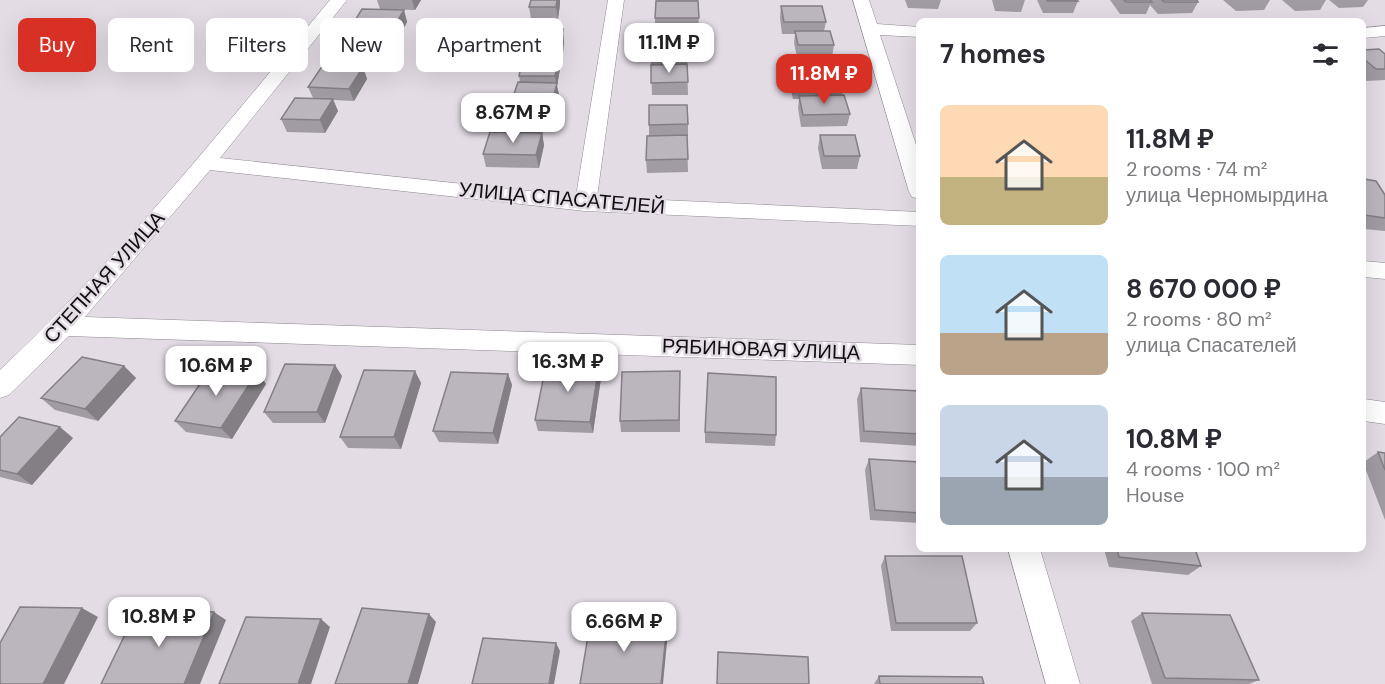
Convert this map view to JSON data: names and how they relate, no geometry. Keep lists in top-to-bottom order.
{
  "streets": {
    "street": ["УЛИЦА СПАСАТЕЛЕЙ", "СТЕПНАЯ УЛИЦА", "РЯБИНОВАЯ УЛИЦА"]
  },
  "crossings": [
    ["УЛИЦА СПАСАТЕЛЕЙ", "СТЕПНАЯ УЛИЦА"],
    ["СТЕПНАЯ УЛИЦА", "РЯБИНОВАЯ УЛИЦА"]
  ],
  "page": {
    "chip": [
      "Buy",
      "Rent",
      "Filters",
      "New",
      "Apartment"
    ],
    "heading": "7 homes",
    "price": [
      "11.1M ₽",
      "11.8M ₽",
      "8.67M ₽",
      "16.3M ₽",
      "10.6M ₽",
      "10.8M ₽",
      "6.66M ₽"
    ],
    "list": [
      {
        "name": "11.8M ₽",
        "note": "2 rooms · 74 m² · улица Черномырдина"
      },
      {
        "name": "8 670 000 ₽",
        "note": "2 rooms · 80 m² · улица Спасателей"
      },
      {
        "name": "10.8M ₽",
        "note": "4 rooms · 100 m² · House"
      }
    ]
  }
}
